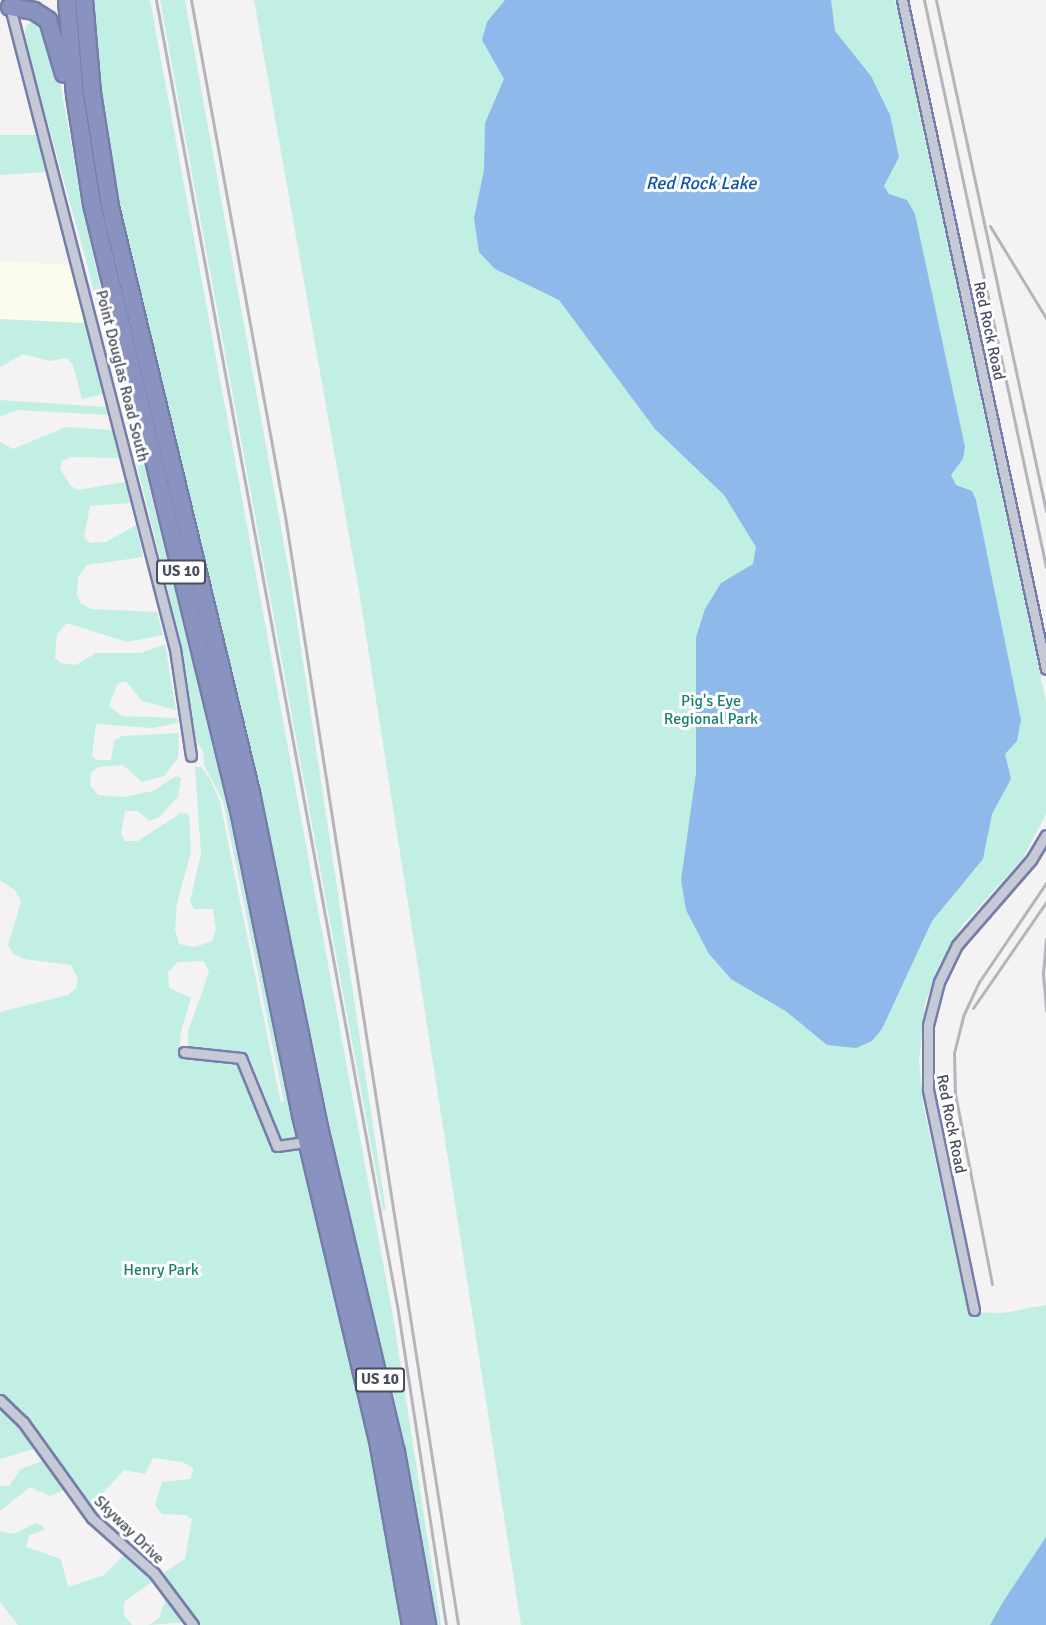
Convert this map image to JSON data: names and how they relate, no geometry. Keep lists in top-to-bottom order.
{
  "streets": {
    "highway": ["US 10"],
    "street": ["Red Rock Road", "Point Douglas Road South", "Skyway Drive"]
  },
  "water": ["Red Rock Lake"],
  "parks": ["Pig's Eye Regional Park", "Henry Park"]
}
